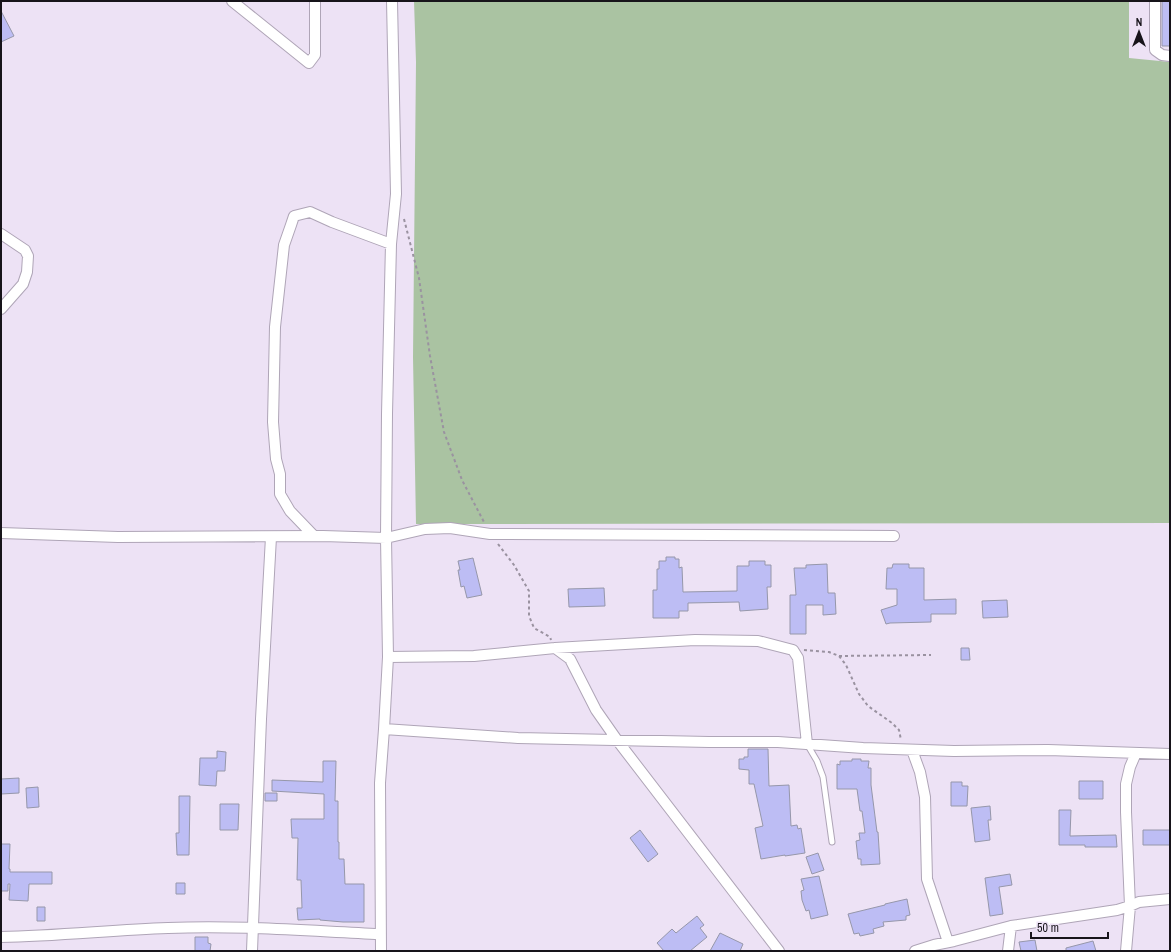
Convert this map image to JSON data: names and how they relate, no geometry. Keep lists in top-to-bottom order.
{
  "scale_bar": "50 m",
  "north": "top"
}
